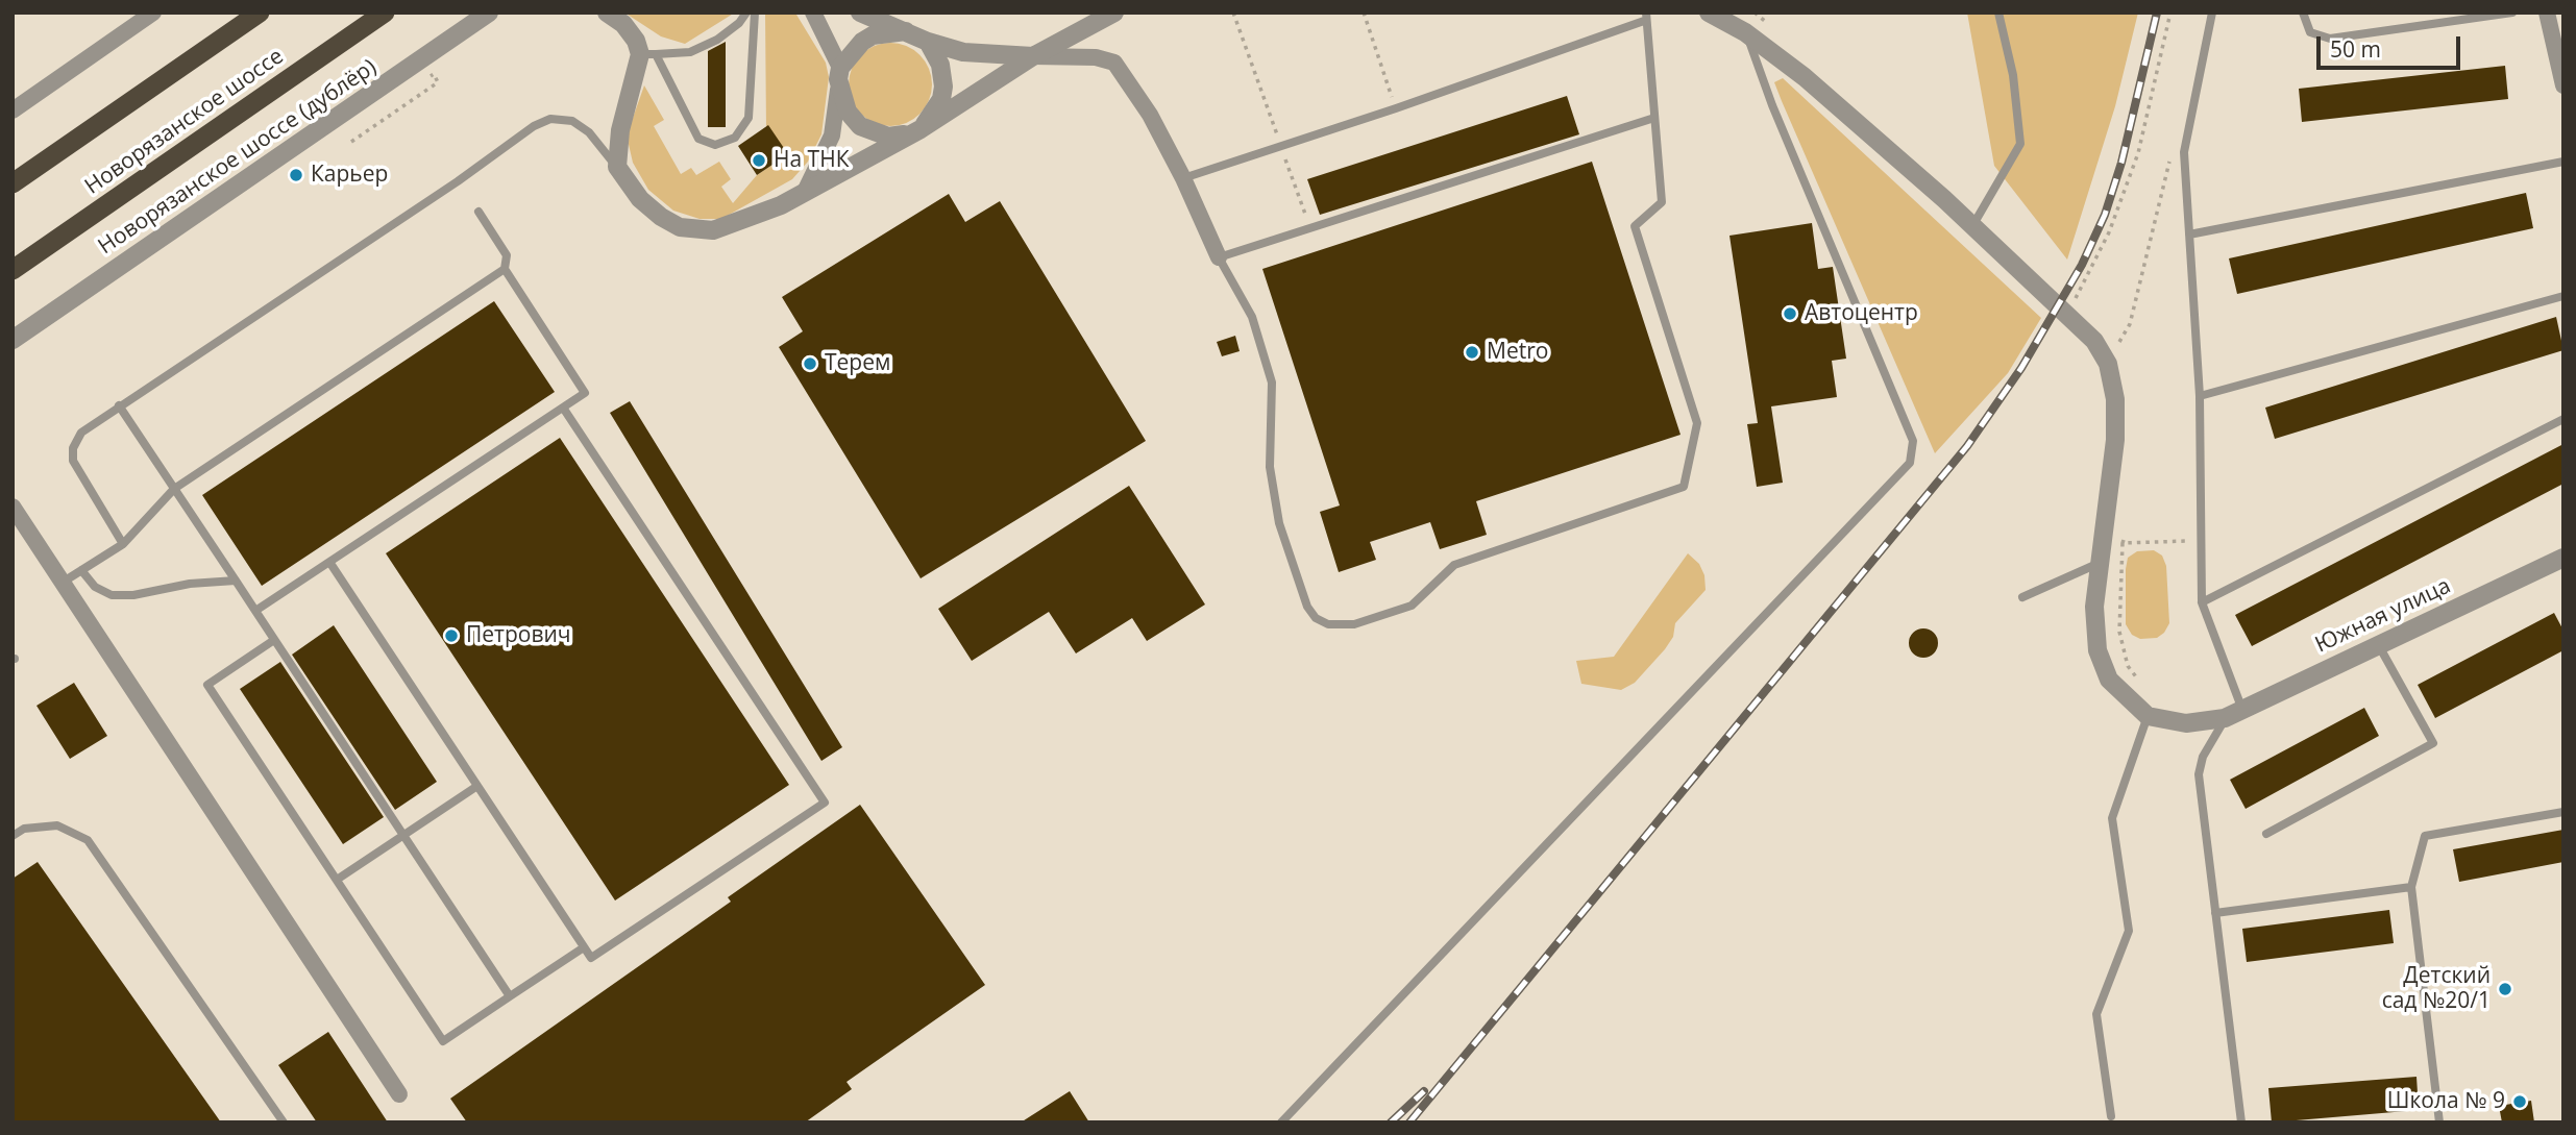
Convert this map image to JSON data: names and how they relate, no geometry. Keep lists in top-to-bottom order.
{
  "streets": {
    "highway": ["Новорязанское шоссе"],
    "street": ["Новорязанское шоссе (дублёр)", "Южная улица"]
  },
  "places": [
    "На ТНК",
    "Карьер",
    "Автоцентр",
    "Metro",
    "Терем",
    "Петрович",
    "Детский сад №20/1",
    "Школа № 9"
  ],
  "scale_bar": "50 m"
}
